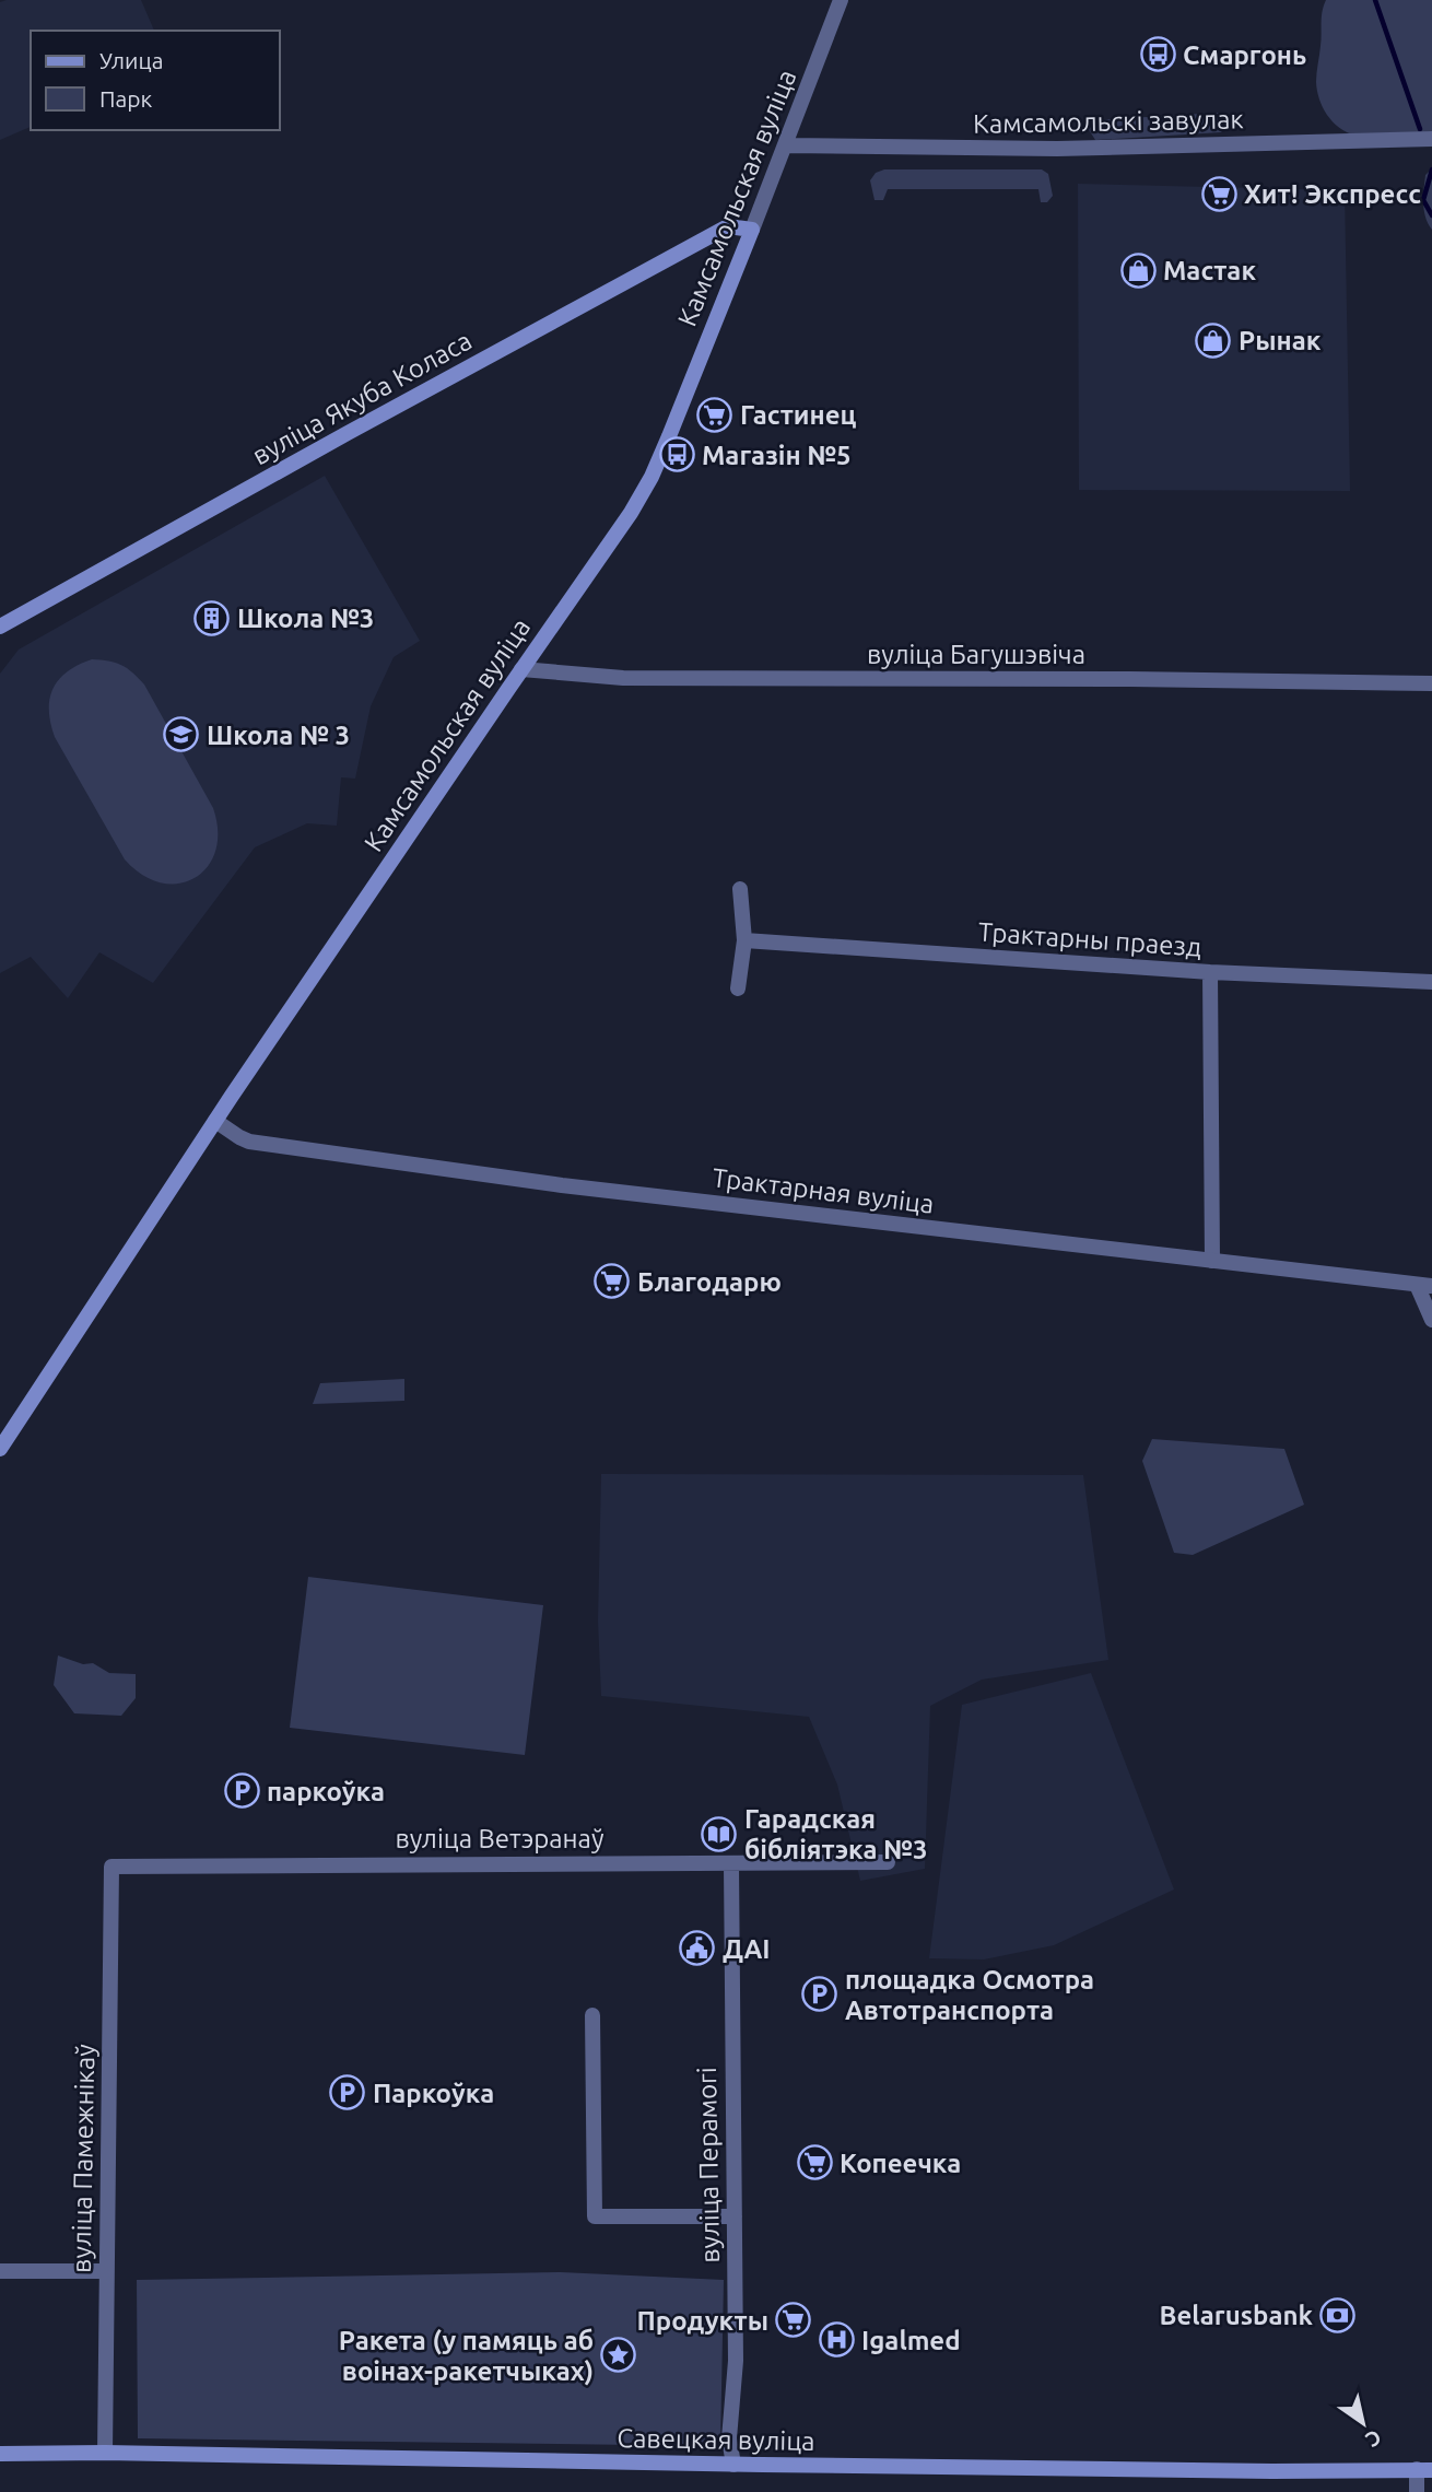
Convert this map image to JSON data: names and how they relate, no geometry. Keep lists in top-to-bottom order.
{
  "streets": {
    "main road": ["Камсамольская вуліца", "вуліца Якуба Коласа", "Савецкая вуліца"],
    "street": [
      "Камсамольскі завулак",
      "вуліца Багушэвіча",
      "Трактарны праезд",
      "Трактарная вуліца",
      "вуліца Ветэранаў",
      "вуліца Памежнікаў",
      "вуліца Перамогі"
    ]
  },
  "crossings": [
    ["Камсамольскі завулак", "Камсамольская вуліца"],
    ["Камсамольская вуліца", "вуліца Якуба Коласа"],
    ["Камсамольская вуліца", "вуліца Багушэвіча"],
    ["Камсамольская вуліца", "Трактарная вуліца"],
    ["вуліца Ветэранаў", "вуліца Памежнікаў"],
    ["вуліца Ветэранаў", "вуліца Перамогі"],
    ["вуліца Памежнікаў", "Савецкая вуліца"],
    ["вуліца Перамогі", "Савецкая вуліца"]
  ],
  "places": {
    "bus stop": ["Смаргонь", "Магазін №5"],
    "supermarket": [
      "Хит! Экспресс",
      "Гастинец",
      "Благодарю",
      "Копеечка",
      "Продукты"
    ],
    "shop": ["Мастак", "Рынак"],
    "building": ["Школа №3"],
    "school or university": ["Школа № 3"],
    "parking": ["паркоўка", "площадка Осмотра Автотранспорта", "Паркоўка"],
    "library": ["Гарадская бібліятэка №3"],
    "public building": ["ДАІ"],
    "bank": ["Belarusbank"],
    "hospital": ["Igalmed"],
    "place": ["Ракета (у памяць аб воінах-ракетчыках)"]
  },
  "legend": ["Улица", "Парк"],
  "north": "bottom right"
}
